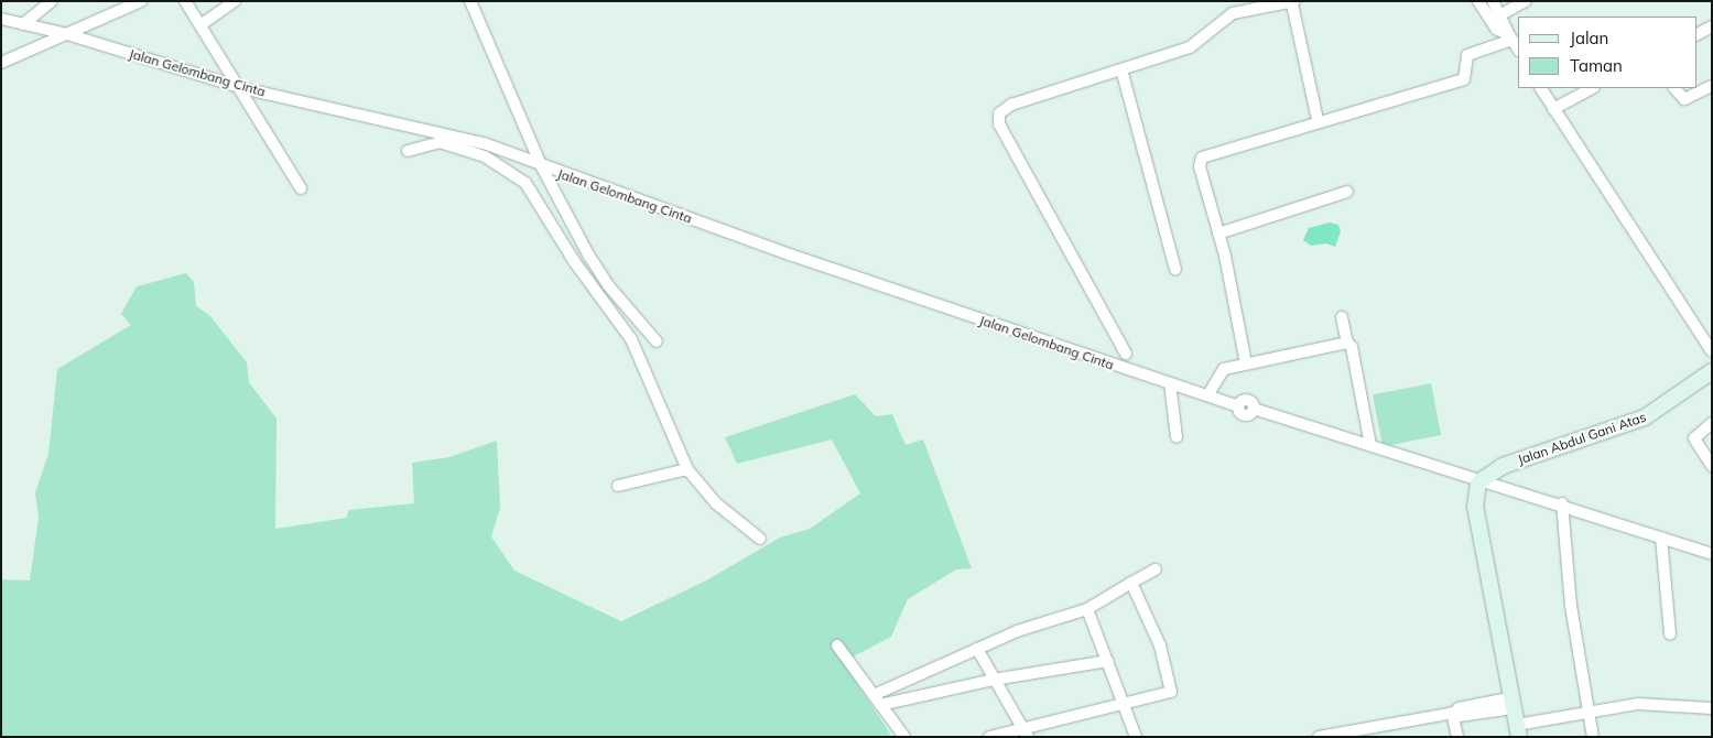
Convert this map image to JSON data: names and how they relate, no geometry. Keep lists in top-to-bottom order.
{
  "streets": {
    "street": ["Jalan Gelombang Cinta", "Jalan Abdul Gani Atas"]
  },
  "legend": ["Jalan", "Taman"]
}
